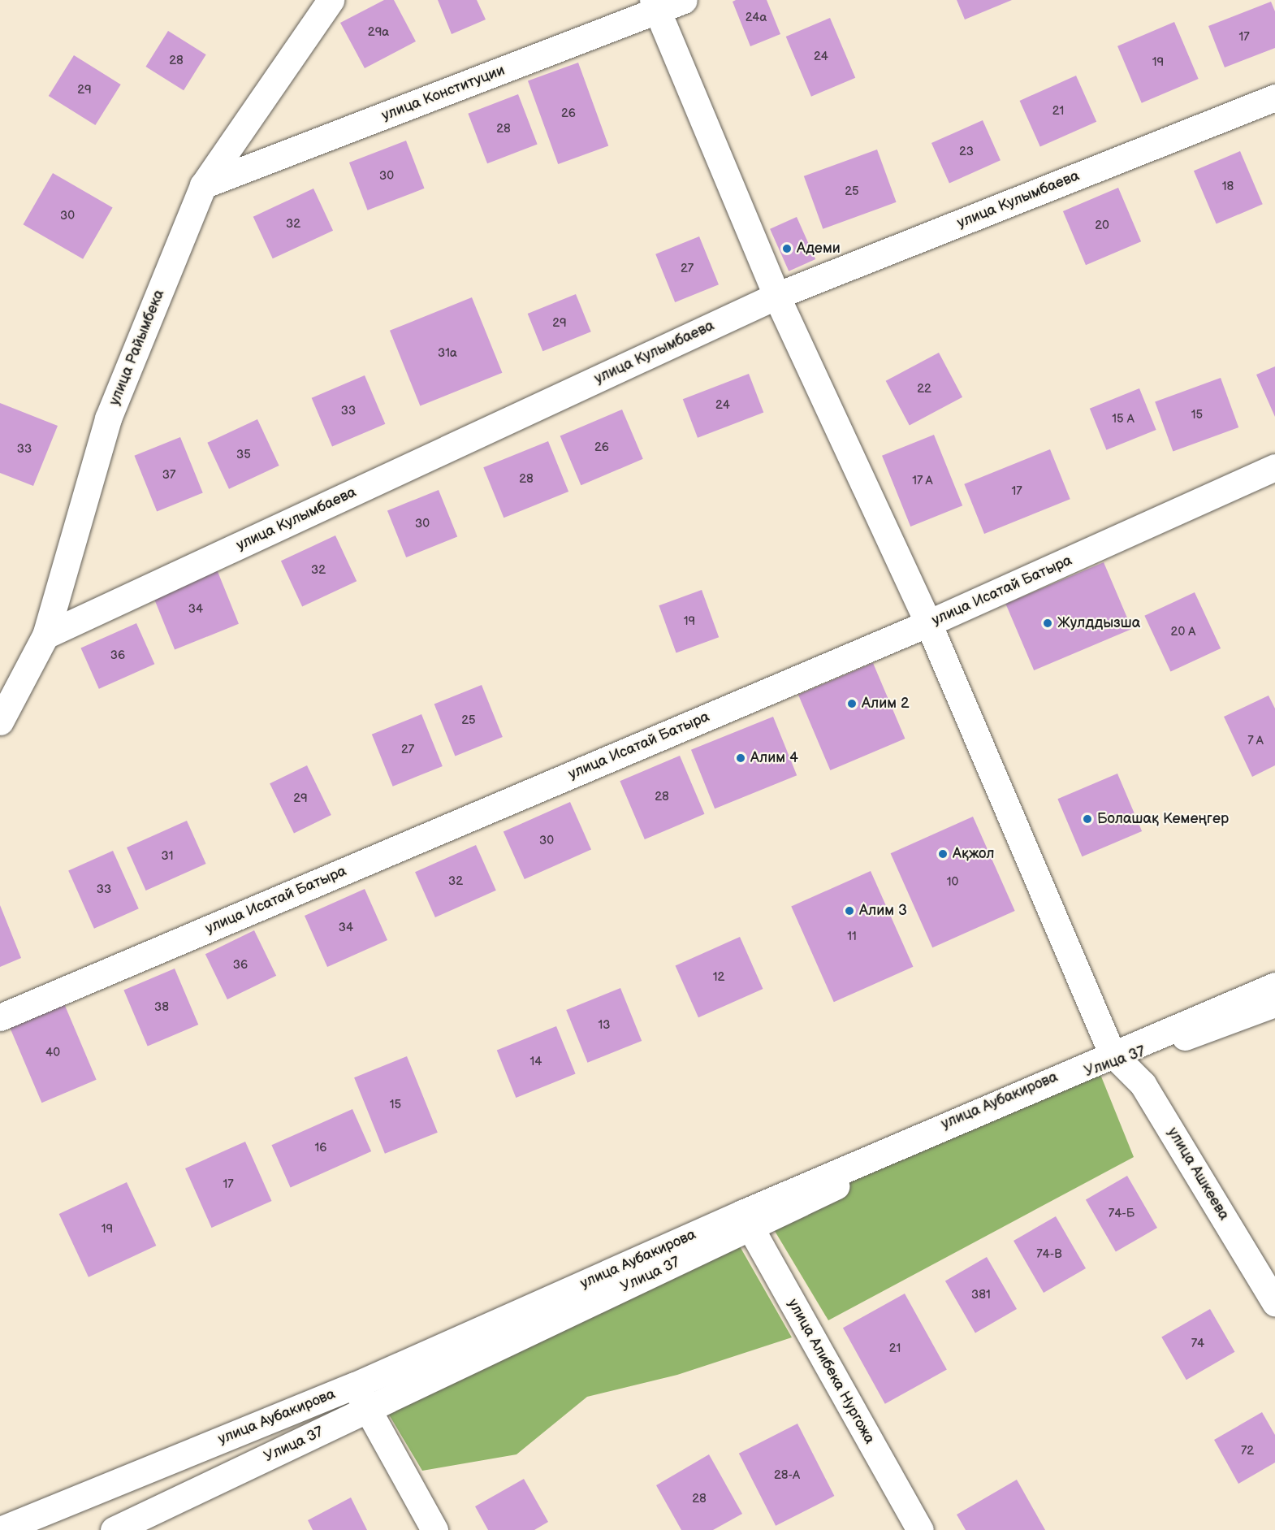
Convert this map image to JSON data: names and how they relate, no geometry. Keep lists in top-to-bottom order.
{
  "streets": {
    "street": [
      "улица Конституции",
      "улица Кулымбаева",
      "улица Райымбека",
      "улица Исатай Батыра",
      "Улица 37",
      "улица Аубакирова",
      "улица Ашкеева",
      "улица Алибека Нургожа"
    ]
  },
  "crossings": [
    ["улица Конституции", "улица Райымбека"],
    ["улица Кулымбаева", "улица Райымбека"],
    ["улица Аубакирова", "улица Ашкеева"],
    ["улица Аубакирова", "улица Алибека Нургожа"]
  ],
  "places": [
    "Адеми",
    "Жулддызша",
    "Алим 2",
    "Алим 4",
    "Болашақ Кемеңгер",
    "Ақжол",
    "Алим 3"
  ],
  "house_numbers": [
    "24а",
    "29а",
    "17",
    "24",
    "28",
    "19",
    "29",
    "21",
    "26",
    "28",
    "23",
    "30",
    "18",
    "25",
    "30",
    "32",
    "20",
    "27",
    "29",
    "31а",
    "22",
    "24",
    "33",
    "15",
    "15 А",
    "26",
    "33",
    "35",
    "37",
    "28",
    "17 А",
    "17",
    "30",
    "32",
    "34",
    "19",
    "20 А",
    "36",
    "25",
    "7 А",
    "27",
    "28",
    "29",
    "30",
    "31",
    "32",
    "10",
    "33",
    "34",
    "11",
    "36",
    "12",
    "38",
    "13",
    "40",
    "14",
    "15",
    "16",
    "17",
    "74-Б",
    "19",
    "74-В",
    "381",
    "74",
    "21",
    "72",
    "28-А",
    "28"
  ]
}
